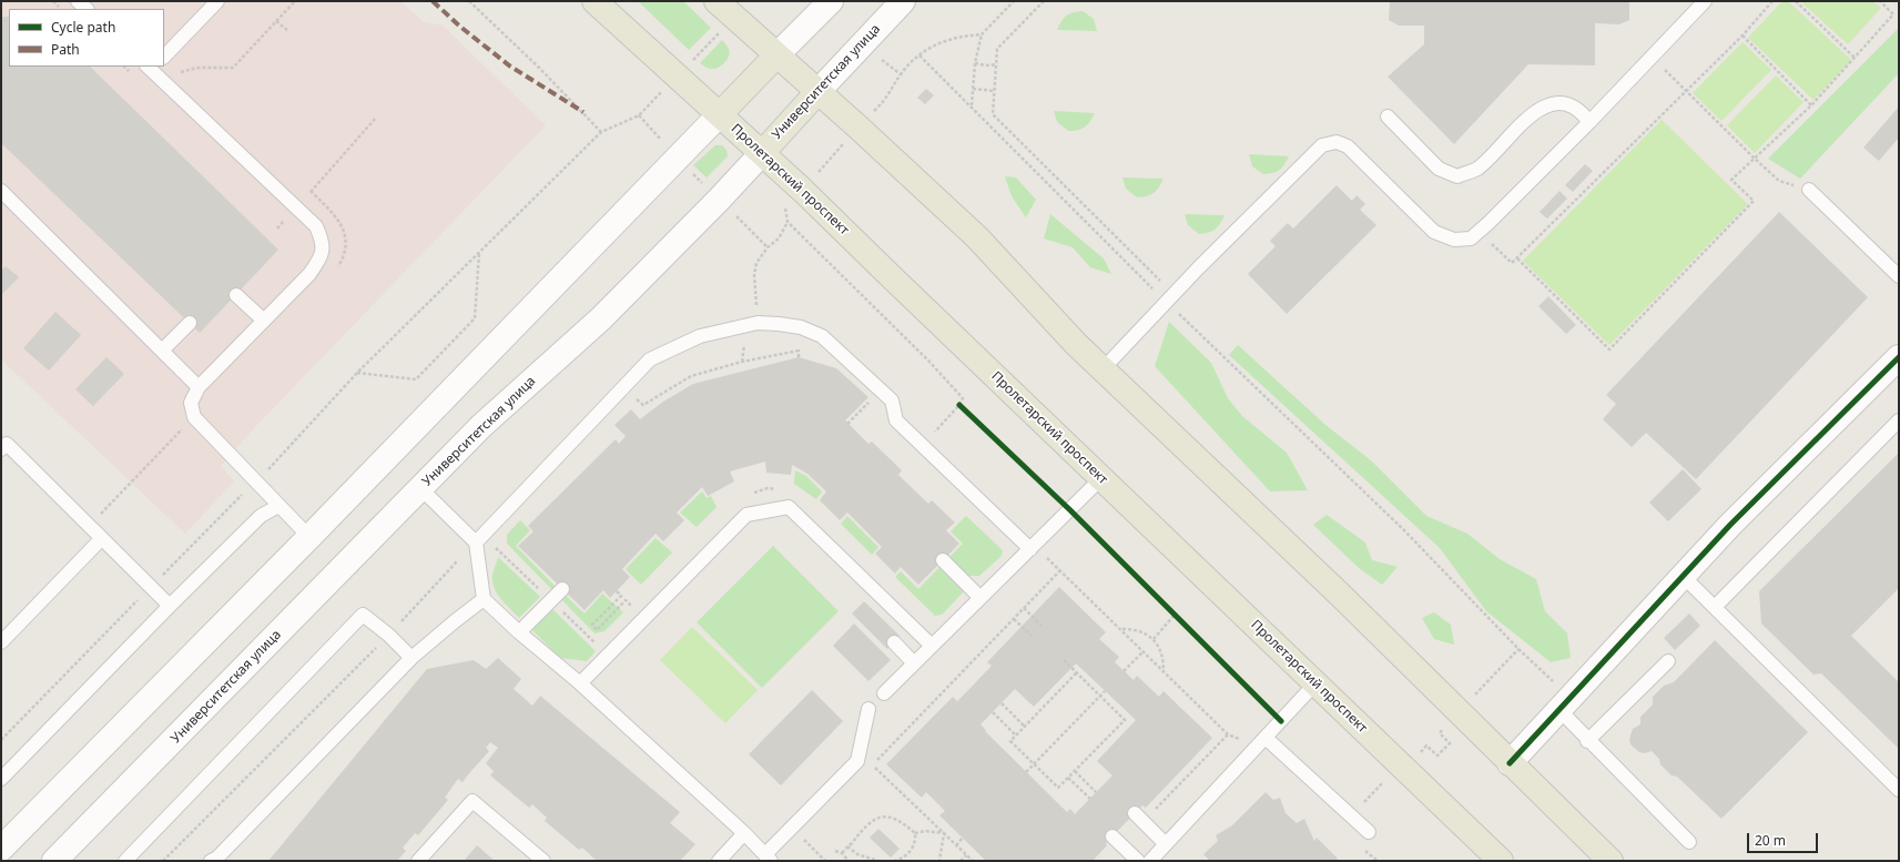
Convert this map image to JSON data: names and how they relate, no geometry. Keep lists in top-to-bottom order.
{
  "streets": {
    "main road": ["Университетская улица", "Пролетарский проспект"]
  },
  "crossings": [
    ["Университетская улица", "Пролетарский проспект"]
  ],
  "legend": ["Cycle path", "Path"],
  "scale_bar": "20 m"
}
